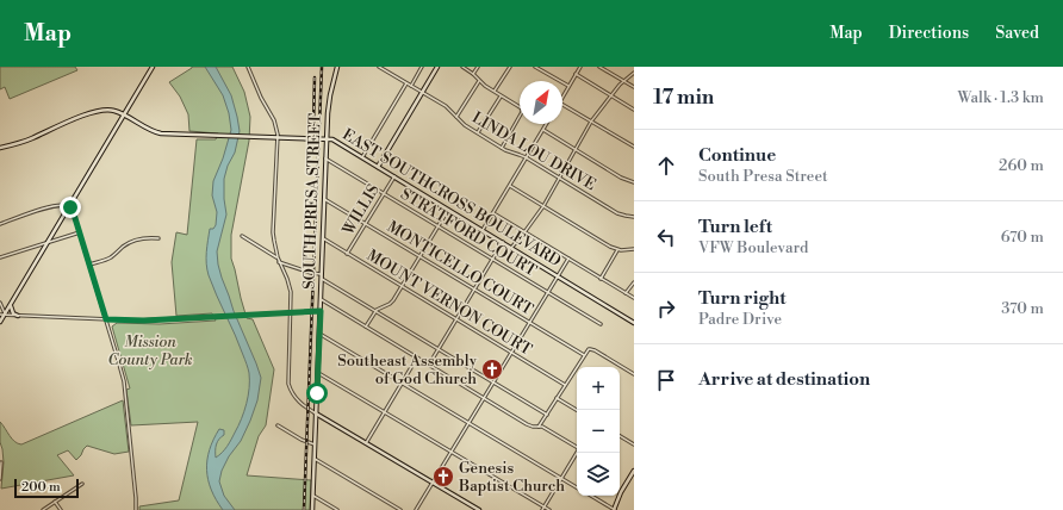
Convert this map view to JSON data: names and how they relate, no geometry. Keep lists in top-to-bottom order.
{
  "streets": {
    "main road": ["EAST SOUTHCROSS BOULEVARD", "SOUTH PRESA STREET"],
    "street": [
      "LINDA LOU DRIVE",
      "WILLIS",
      "STRATFORD COURT",
      "MONTICELLO COURT",
      "MOUNT VERNON COURT"
    ]
  },
  "crossings": [
    ["EAST SOUTHCROSS BOULEVARD", "SOUTH PRESA STREET"],
    ["EAST SOUTHCROSS BOULEVARD", "WILLIS"],
    ["SOUTH PRESA STREET", "STRATFORD COURT"],
    ["SOUTH PRESA STREET", "MONTICELLO COURT"],
    ["SOUTH PRESA STREET", "MOUNT VERNON COURT"],
    ["WILLIS", "STRATFORD COURT"],
    ["WILLIS", "MONTICELLO COURT"],
    ["WILLIS", "MOUNT VERNON COURT"]
  ],
  "parks": ["Mission County Park"],
  "places": {
    "church": ["Southeast Assembly of God Church", "Genesis Baptist Church"]
  },
  "scale_bar": "200 m",
  "north": "top right",
  "page": {
    "header": "Map",
    "nav": ["Map", "Directions", "Saved"],
    "heading": ["17 min", "Walk · 1.3 km"],
    "list": [
      ["Continue", "South Presa Street", "260 m"],
      ["Turn left", "VFW Boulevard", "670 m"],
      ["Turn right", "Padre Drive", "370 m"],
      "Arrive at destination"
    ],
    "map_buttons": ["+", "−"],
    "scale": "200 m"
  }
}
